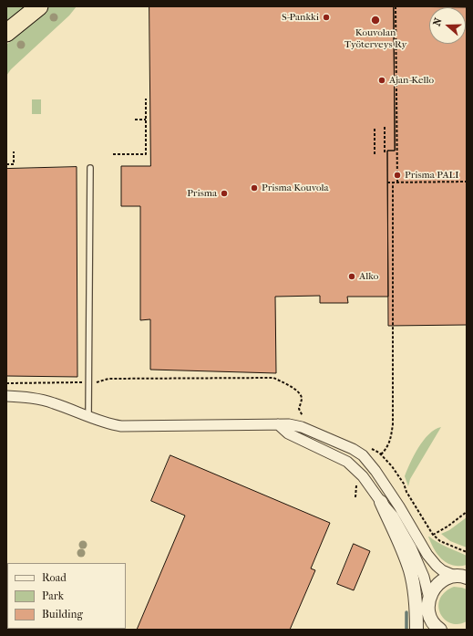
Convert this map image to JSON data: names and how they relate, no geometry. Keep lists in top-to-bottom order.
{
  "places": [
    "S-Pankki",
    "Kouvolan Työterveys Ry",
    "Ajan-Kello",
    "Prisma PALI",
    "Prisma Kouvola",
    "Prisma",
    "Alko"
  ],
  "legend": ["Road", "Park", "Building"],
  "north": "left"
}
